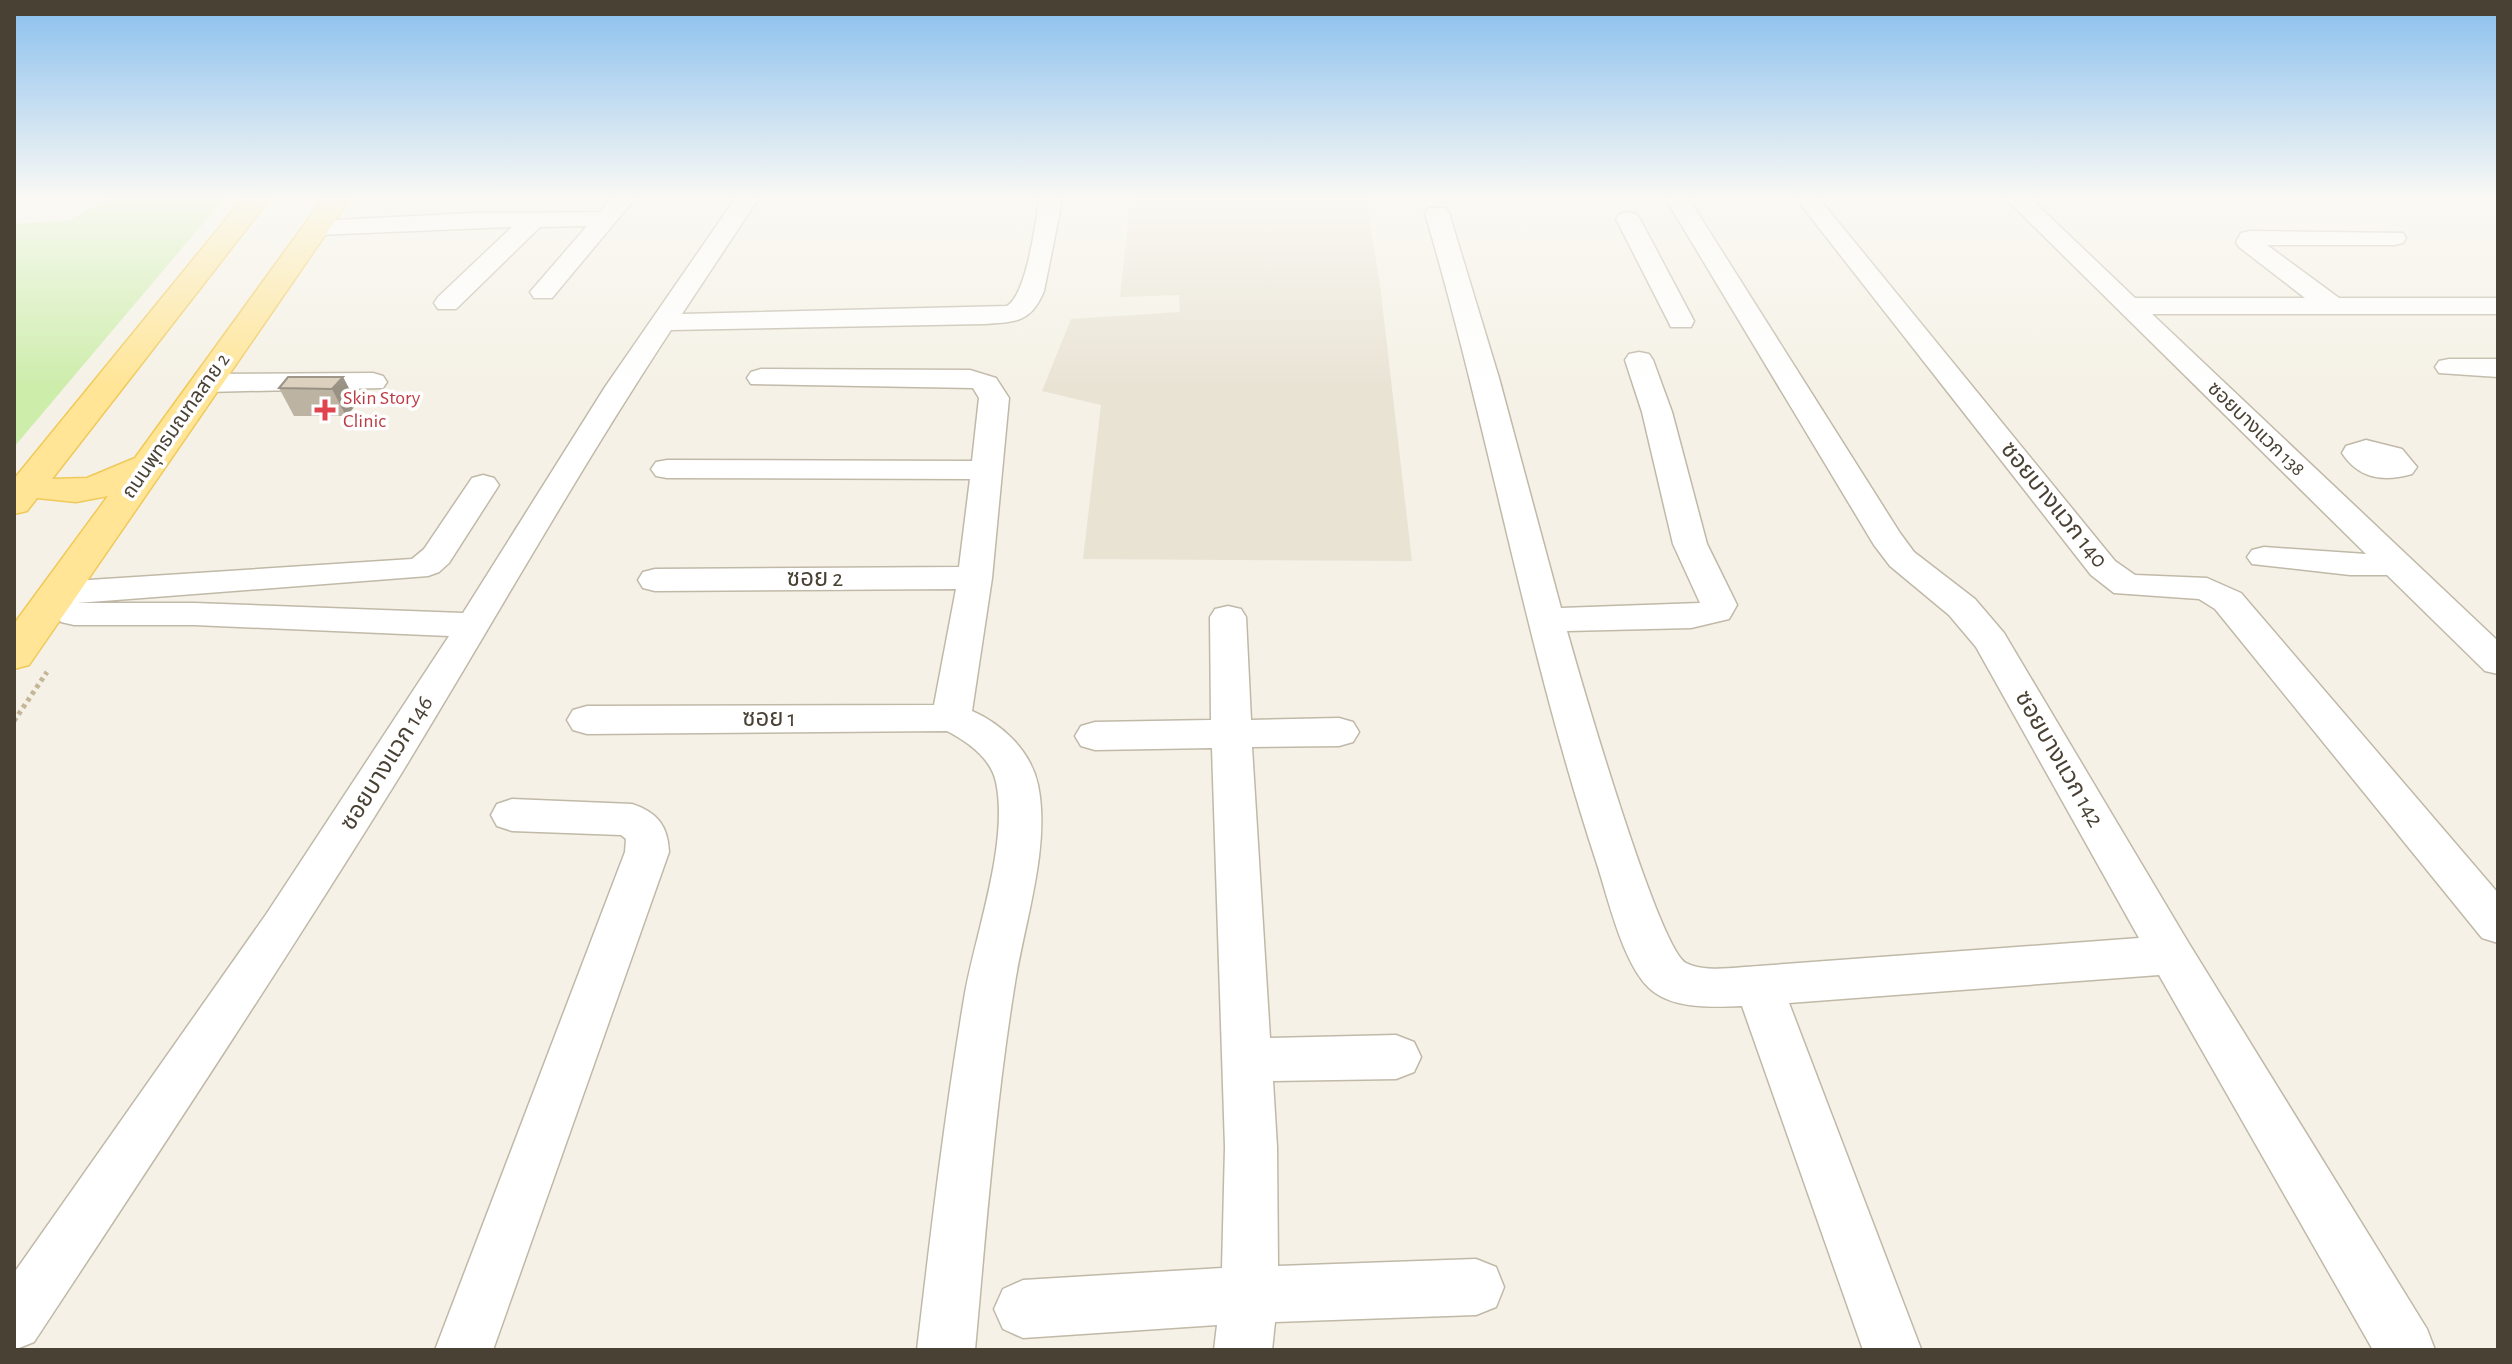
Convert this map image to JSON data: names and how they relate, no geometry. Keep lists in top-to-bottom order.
{
  "streets": {
    "main road": ["ถนนพุทธมณฑลสาย 2"],
    "street": [
      "ซอยบางแวก 138",
      "ซอยบางแวก 140",
      "ซอย 2",
      "ซอย 1",
      "ซอยบางแวก 142",
      "ซอยบางแวก 146"
    ]
  },
  "places": {
    "health": ["Skin Story Clinic"]
  }
}
